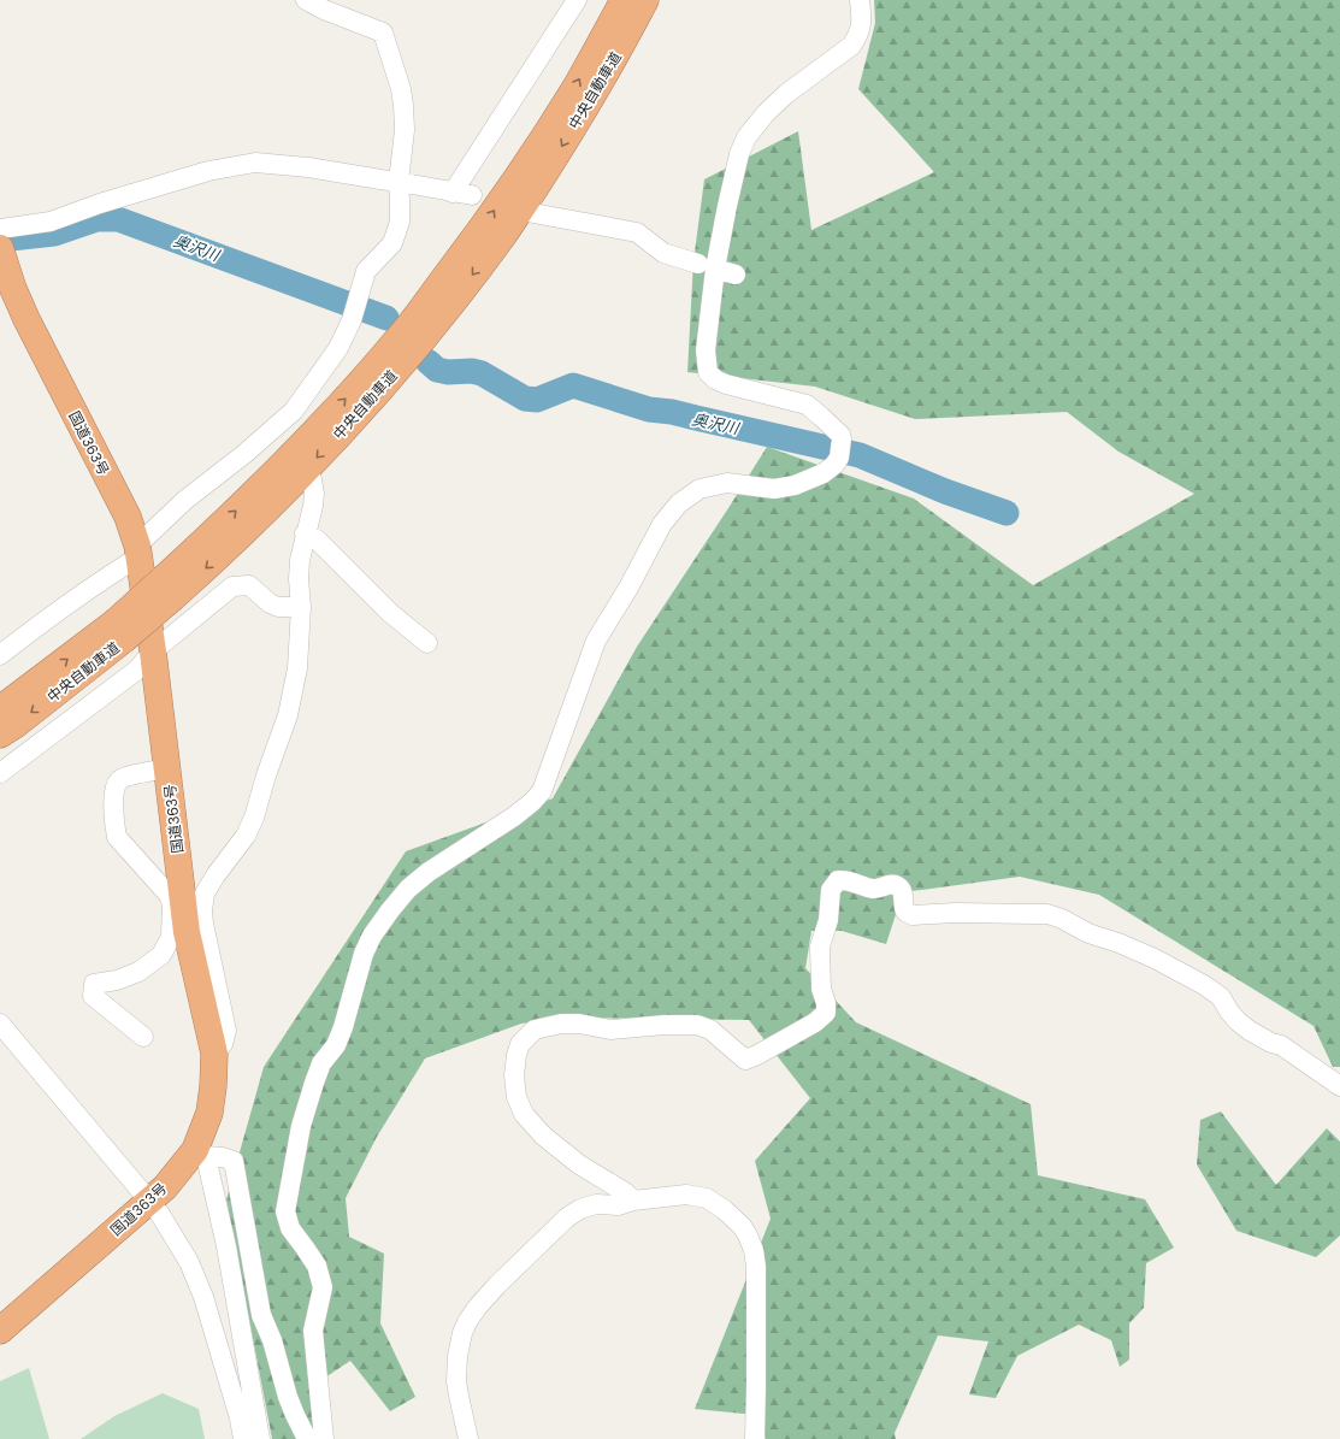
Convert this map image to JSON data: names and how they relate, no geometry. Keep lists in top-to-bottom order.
{
  "streets": {
    "highway": ["中央自動車道", "国道363号"]
  },
  "water": ["奥沢川"]
}
